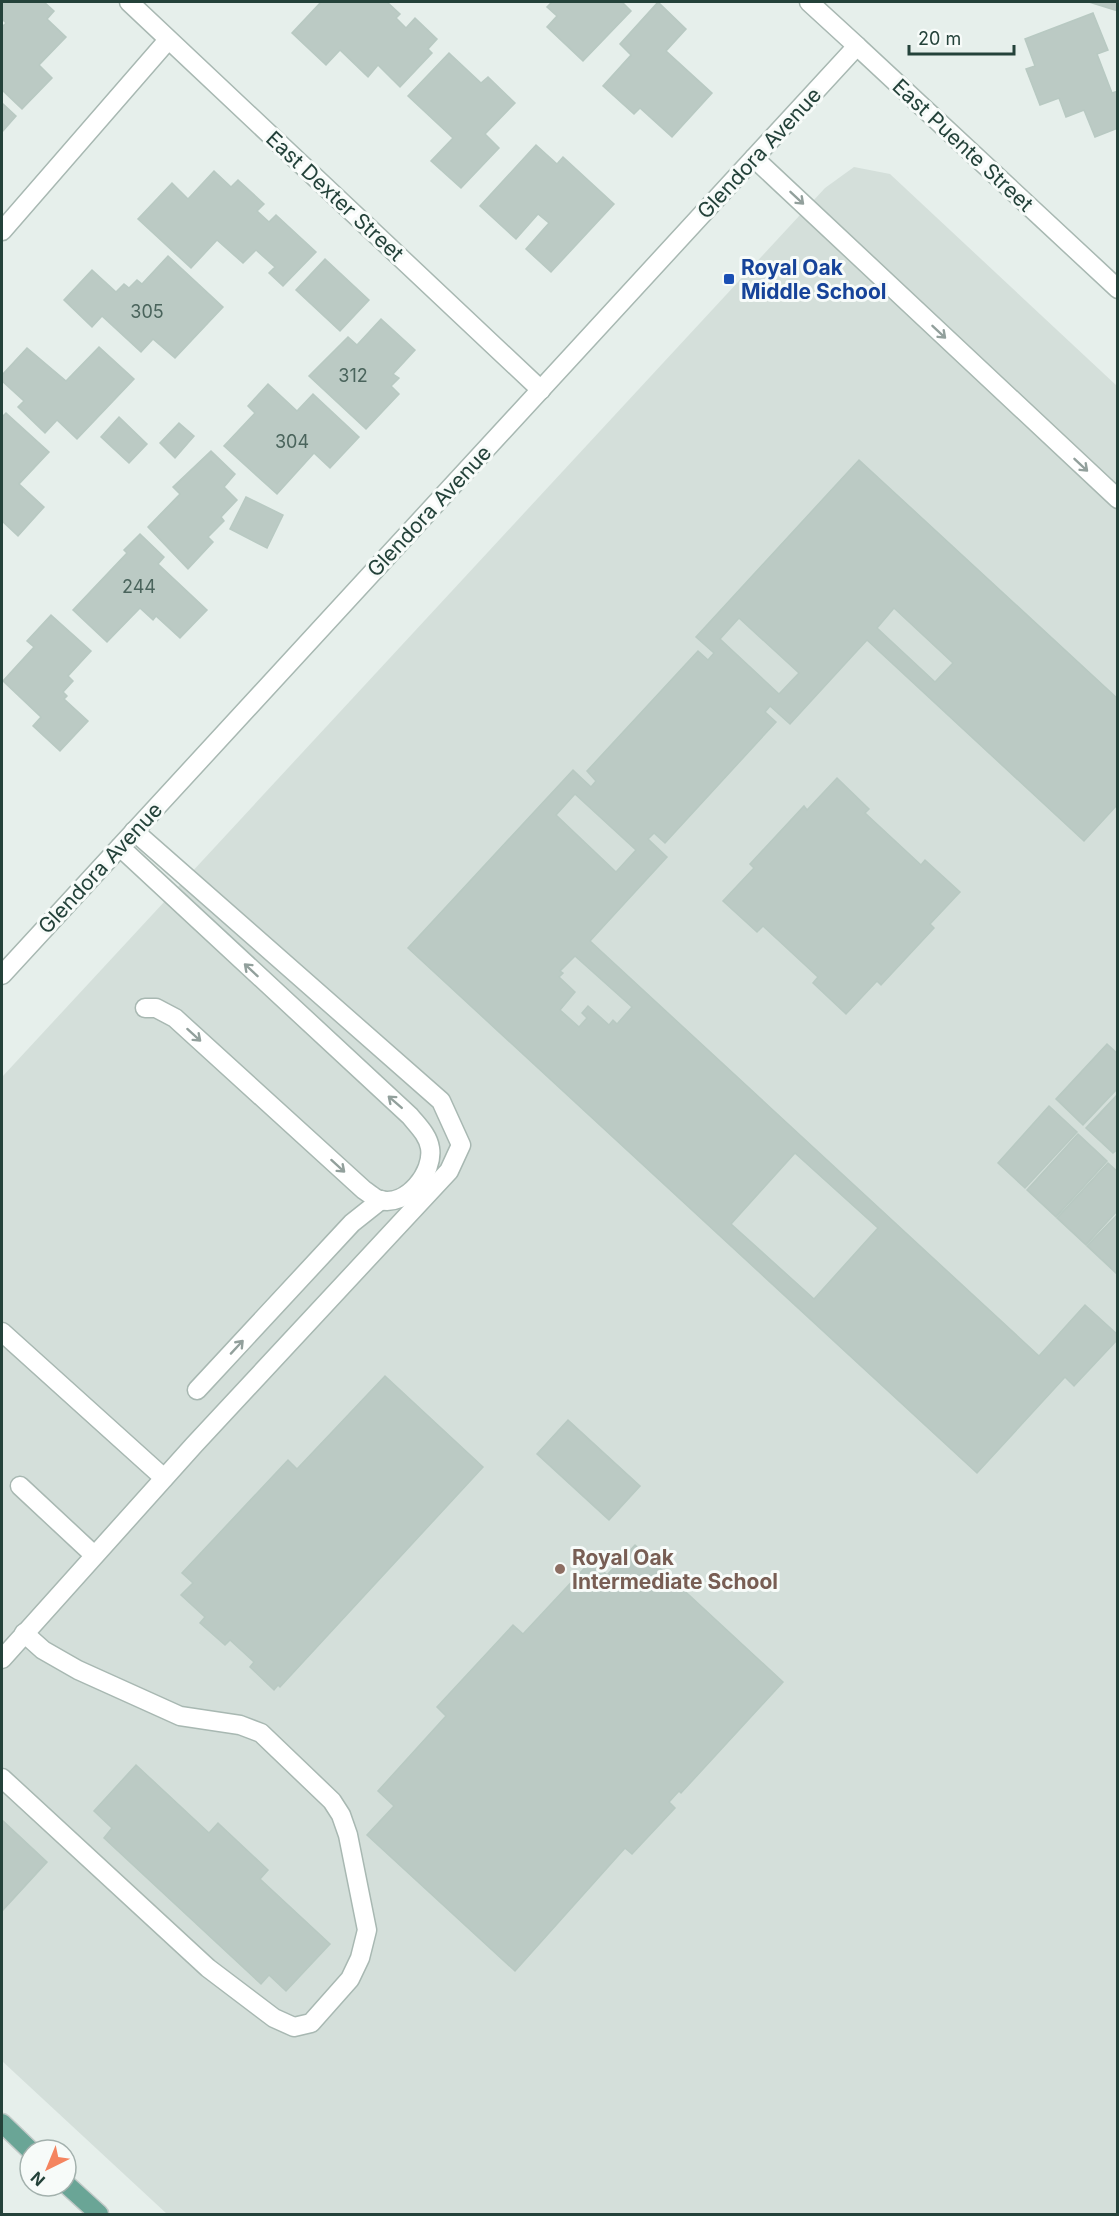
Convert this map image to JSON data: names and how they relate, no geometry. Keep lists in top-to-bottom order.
{
  "streets": {
    "street": ["East Puente Street", "Glendora Avenue", "East Dexter Street"]
  },
  "crossings": [
    ["East Puente Street", "Glendora Avenue"],
    ["Glendora Avenue", "East Dexter Street"]
  ],
  "places": {
    "transit": ["Royal Oak Middle School"],
    "other": ["Royal Oak Intermediate School"]
  },
  "house_numbers": [
    "305",
    "312",
    "304",
    "244"
  ],
  "scale_bar": "20 m",
  "north": "bottom left"
}
